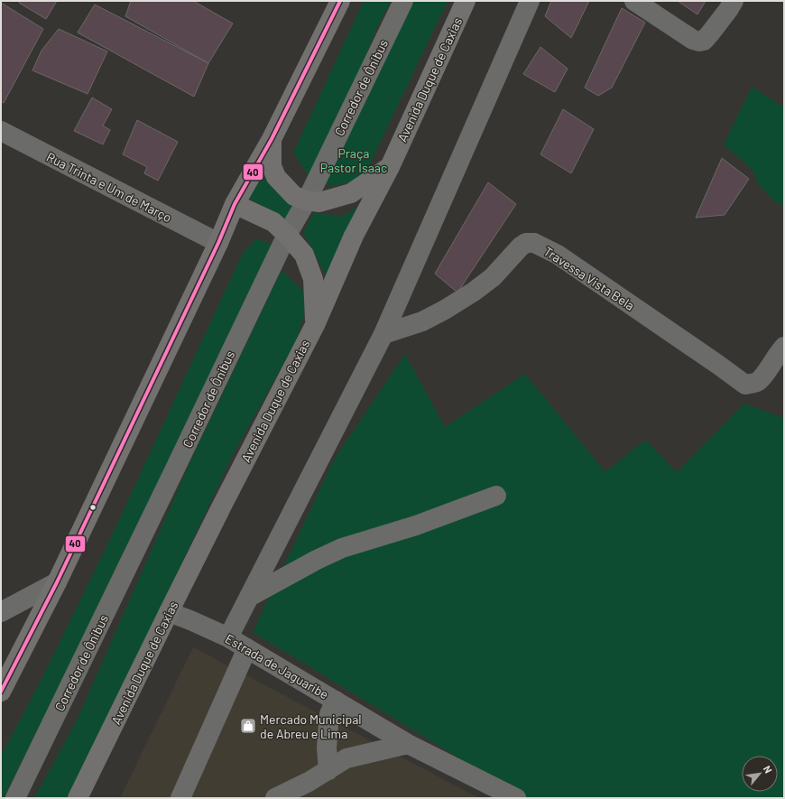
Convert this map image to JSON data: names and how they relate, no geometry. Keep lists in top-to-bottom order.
{
  "streets": {
    "highway": ["Avenida Duque de Caxias"],
    "street": [
      "Corredor de Ônibus",
      "Rua Trinta e Um de Março",
      "Travessa Vista Bela",
      "Estrada de Jaguaribe"
    ]
  },
  "crossings": [
    ["Avenida Duque de Caxias", "Estrada de Jaguaribe"]
  ],
  "parks": ["Praça Pastor Isaac"],
  "places": {
    "shop": ["Mercado Municipal de Abreu e Lima"]
  },
  "lines": ["transit line 40"],
  "north": "top right"
}
